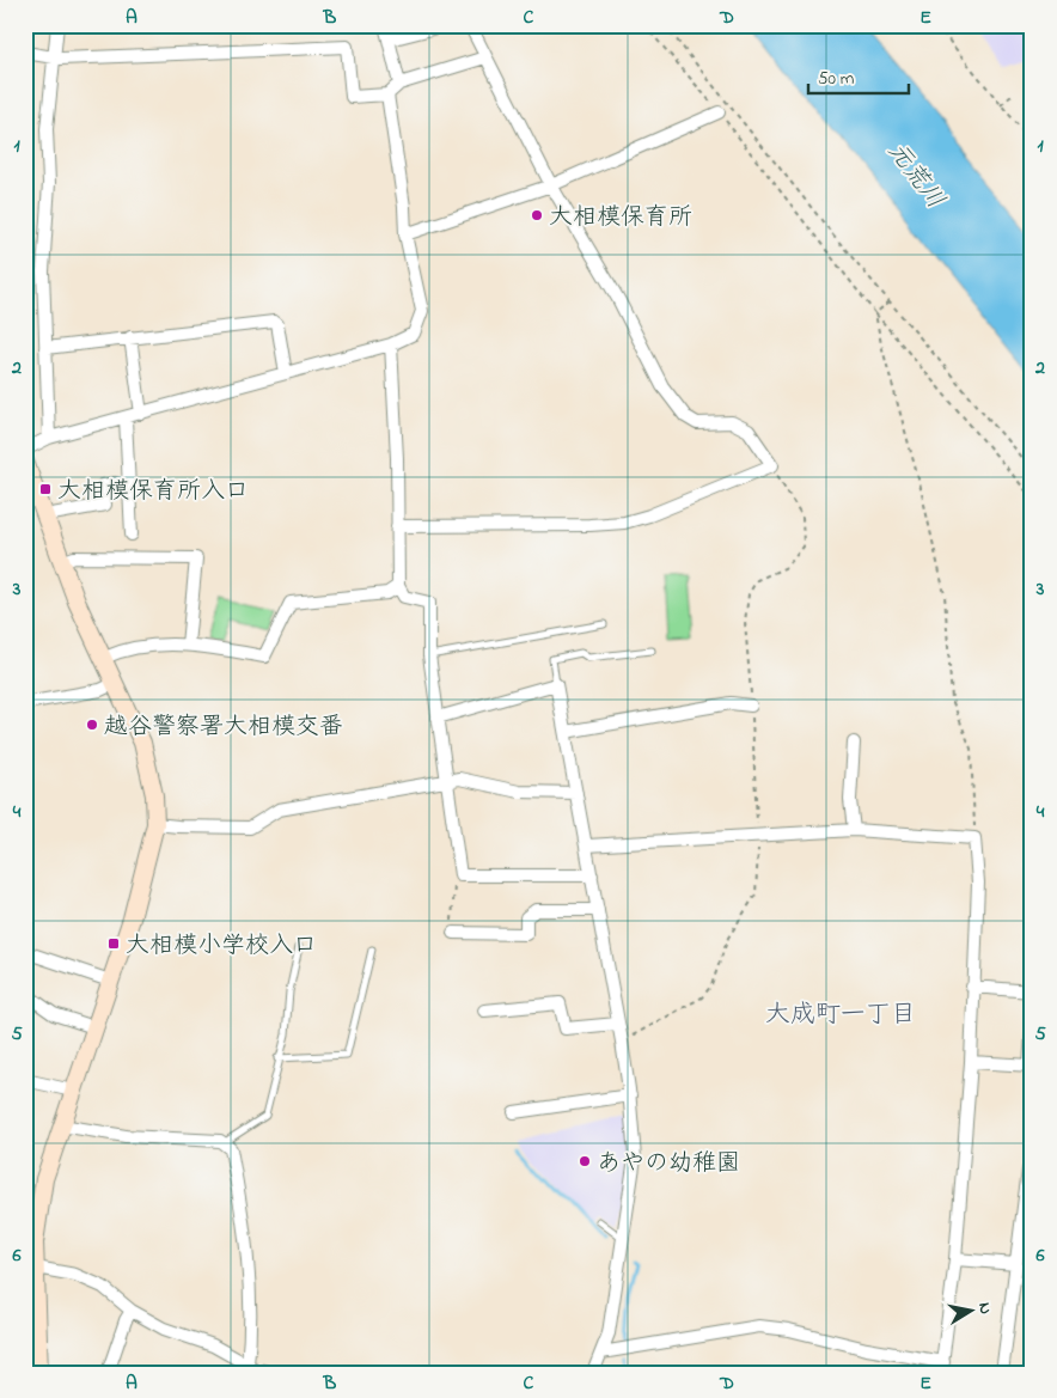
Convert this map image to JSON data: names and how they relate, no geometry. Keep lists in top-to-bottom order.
{
  "districts": ["大成町一丁目"],
  "water": ["元荒川"],
  "places": {
    "other": ["大相模保育所", "越谷警察署大相模交番", "あやの幼稚園"],
    "transit": ["大相模保育所入口", "大相模小学校入口"]
  },
  "scale_bar": "50 m",
  "north": "right",
  "grid": {
    "columns": [
      "A",
      "B",
      "C",
      "D",
      "E"
    ],
    "rows": [
      "1",
      "2",
      "3",
      "4",
      "5",
      "6"
    ]
  }
}
